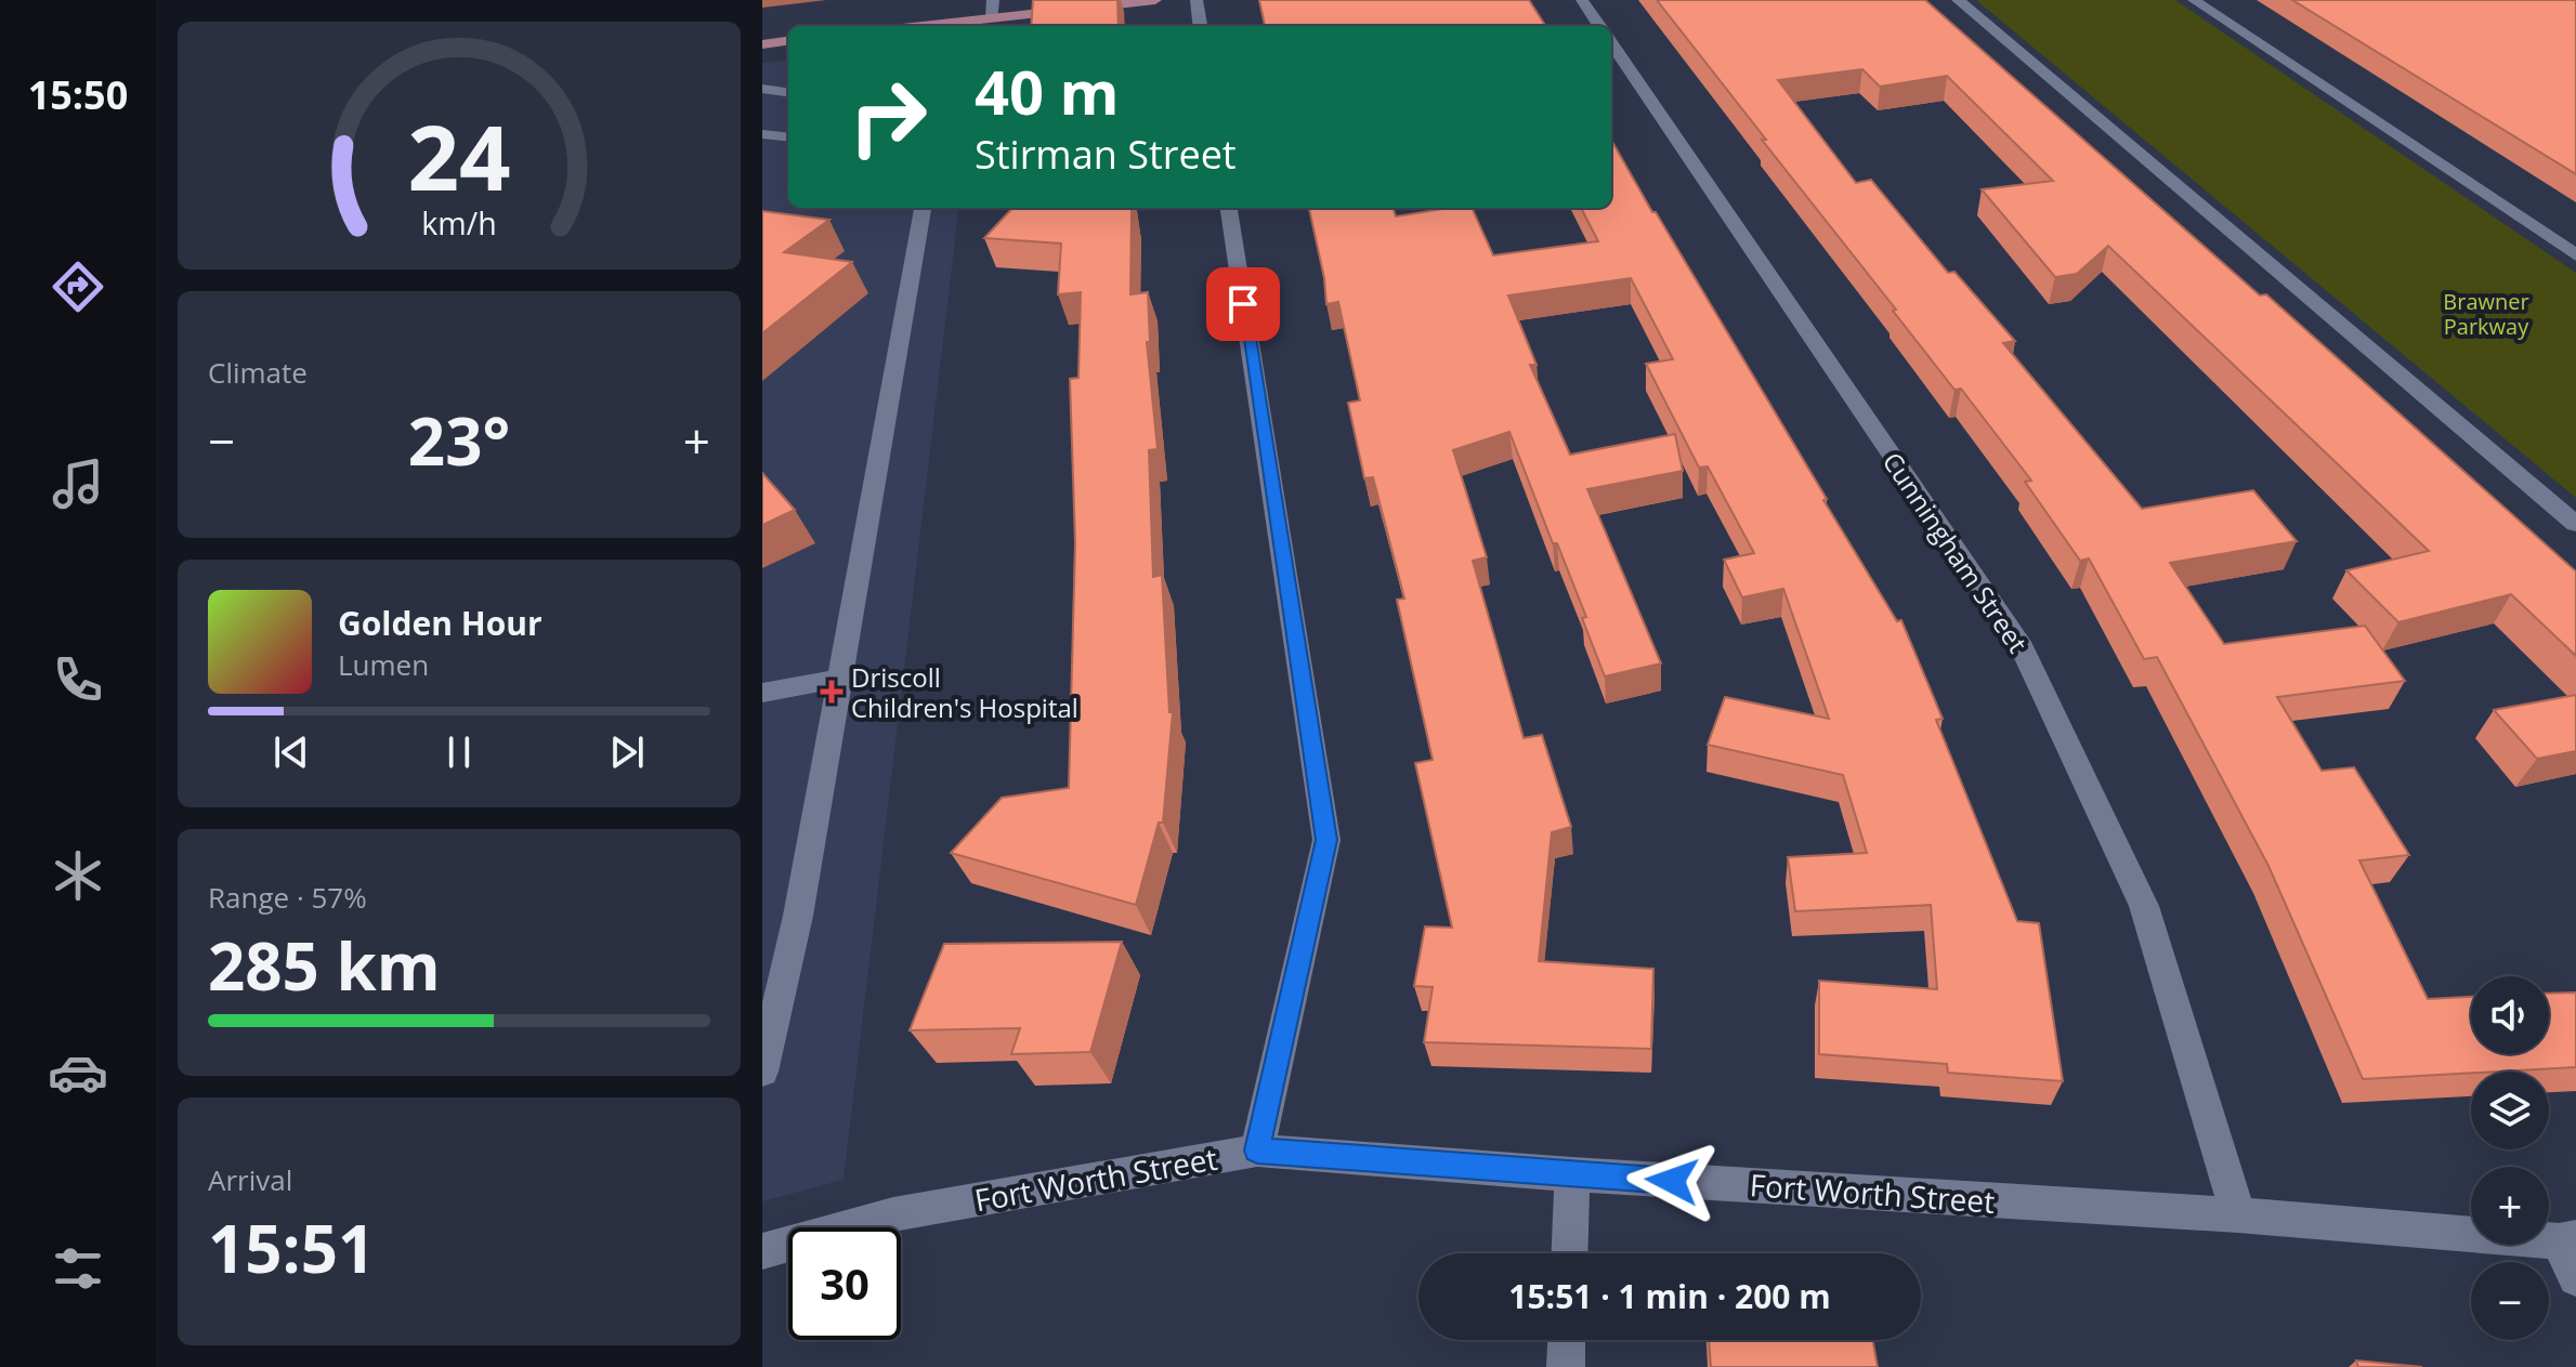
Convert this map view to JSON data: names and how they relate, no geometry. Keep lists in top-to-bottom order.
{
  "streets": {
    "street": ["Cunningham Street", "Fort Worth Street"]
  },
  "crossings": [
    ["Cunningham Street", "Fort Worth Street"]
  ],
  "parks": ["Brawner Parkway"],
  "places": {
    "health": ["Driscoll Children's Hospital"]
  },
  "page": {
    "tabs": "15:50",
    "turn": ["40 m", "Stirman Street"],
    "tile": [
      "Climate",
      ["Range · 57%", "285 km"],
      ["Arrival", "15:51"]
    ],
    "heat": ["−", "23°", "+"],
    "song": ["Golden Hour", "Lumen"],
    "map_buttons": ["+", "−"],
    "limit": "30",
    "trip": "15:51 · 1 min · 200 m",
    "gauge": ["24", "km/h"]
  }
}
